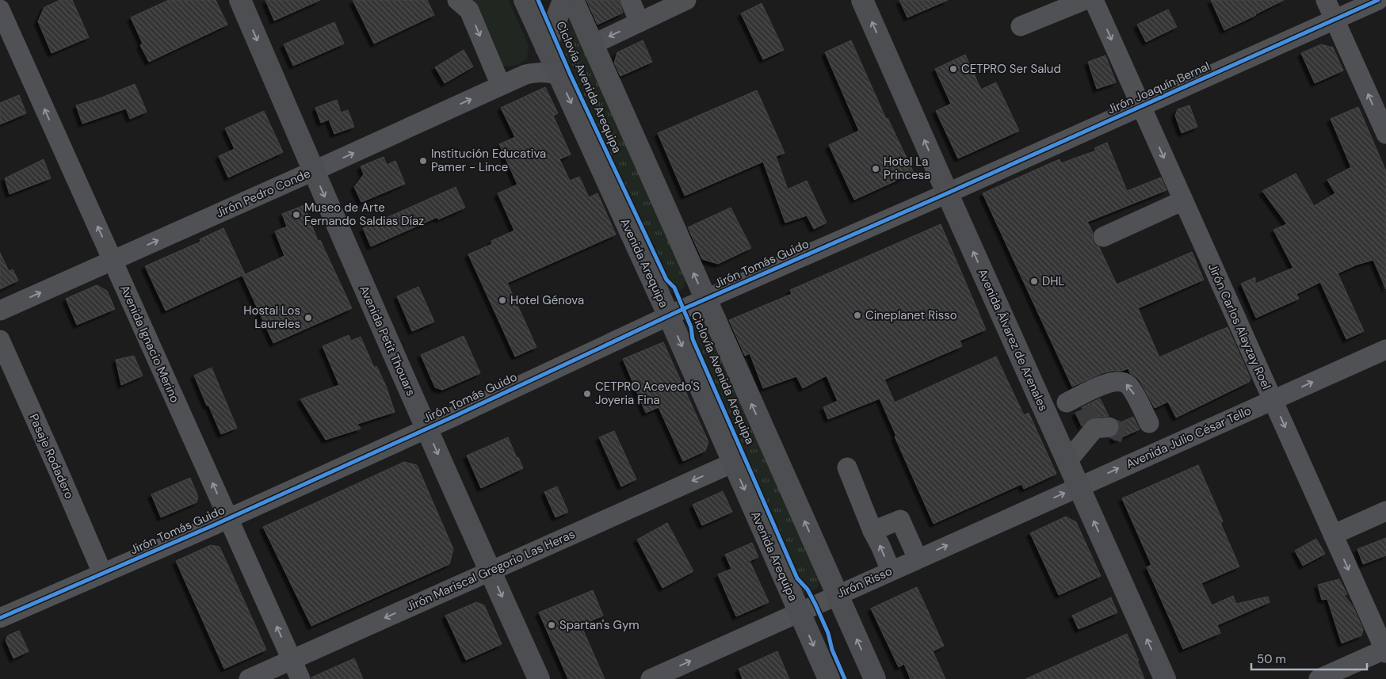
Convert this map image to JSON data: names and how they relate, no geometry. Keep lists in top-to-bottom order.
{
  "streets": {
    "main road": ["Avenida Arequipa", "Avenida Álvarez de Arenales", "Avenida Petit Thouars"],
    "street": [
      "Jirón Joaquín Bernal",
      "Jirón Pedro Conde",
      "Jirón Tomás Guido",
      "Jirón Carlos Alayzay Roel",
      "Avenida Ignacio Merino",
      "Avenida Julio César Tello",
      "Pasaje Rodadero",
      "Jirón Mariscal Gregorio Las Heras",
      "Jirón Risso"
    ],
    "cycle path": ["Ciclovía Avenida Arequipa"]
  },
  "crossings": [
    ["Jirón Joaquín Bernal", "Jirón Tomás Guido"],
    ["Jirón Joaquín Bernal", "Jirón Carlos Alayzay Roel"],
    ["Jirón Joaquín Bernal", "Avenida Álvarez de Arenales"],
    ["Jirón Pedro Conde", "Avenida Arequipa"],
    ["Jirón Pedro Conde", "Avenida Petit Thouars"],
    ["Jirón Pedro Conde", "Avenida Ignacio Merino"],
    ["Avenida Arequipa", "Jirón Tomás Guido"],
    ["Avenida Arequipa", "Jirón Mariscal Gregorio Las Heras"],
    ["Avenida Arequipa", "Jirón Risso"],
    ["Jirón Tomás Guido", "Avenida Álvarez de Arenales"],
    ["Jirón Tomás Guido", "Avenida Petit Thouars"],
    ["Jirón Tomás Guido", "Avenida Ignacio Merino"],
    ["Jirón Tomás Guido", "Pasaje Rodadero"],
    ["Jirón Carlos Alayzay Roel", "Avenida Julio César Tello"],
    ["Avenida Álvarez de Arenales", "Avenida Julio César Tello"],
    ["Avenida Álvarez de Arenales", "Jirón Risso"],
    ["Avenida Petit Thouars", "Jirón Mariscal Gregorio Las Heras"],
    ["Avenida Ignacio Merino", "Jirón Mariscal Gregorio Las Heras"],
    ["Avenida Julio César Tello", "Jirón Risso"]
  ],
  "one_way": [
    "Jirón Pedro Conde",
    "Jirón Carlos Alayzay Roel",
    "Avenida Álvarez de Arenales",
    "Avenida Petit Thouars",
    "Avenida Ignacio Merino",
    "Jirón Mariscal Gregorio Las Heras",
    "Jirón Risso"
  ],
  "places": [
    "CETPRO Ser Salud",
    "Institución Educativa Pamer - Lince",
    "Hotel La Princesa",
    "Museo de Arte Fernando Saldias Díaz",
    "DHL",
    "Hotel Génova",
    "Cineplanet Risso",
    "Hostal Los Laureles",
    "CETPRO Acevedo'S Joyeria Fina",
    "Spartan's Gym"
  ],
  "scale_bar": "50 m"
}
